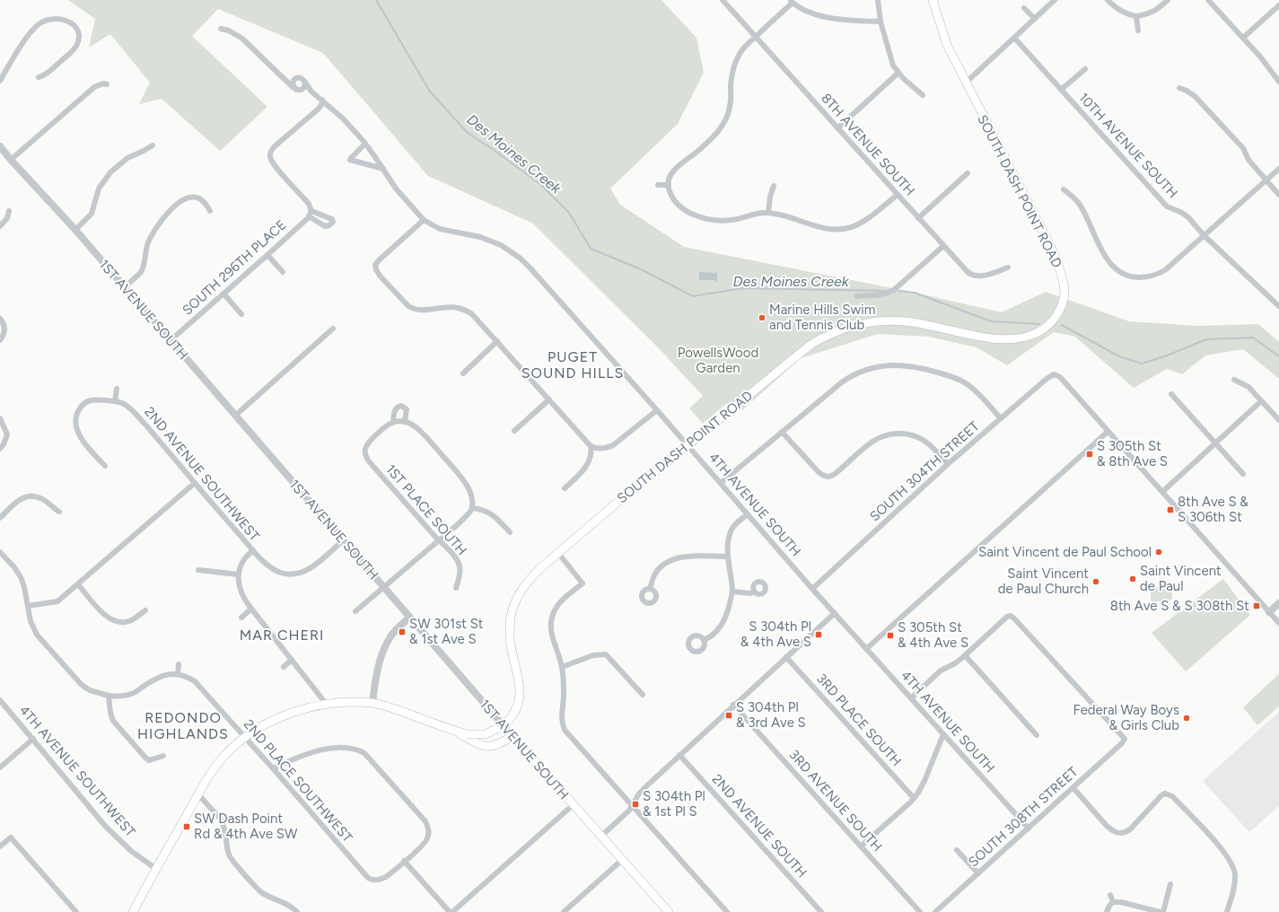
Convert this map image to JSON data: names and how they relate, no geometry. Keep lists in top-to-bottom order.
{
  "streets": {
    "main road": ["SOUTH DASH POINT ROAD", "1ST AVENUE SOUTH"],
    "street": [
      "8TH AVENUE SOUTH",
      "10TH AVENUE SOUTH",
      "SOUTH 296TH PLACE",
      "SOUTH 304TH STREET",
      "2ND AVENUE SOUTHWEST",
      "4TH AVENUE SOUTH",
      "1ST PLACE SOUTH",
      "3RD PLACE SOUTH",
      "4TH AVENUE SOUTHWEST",
      "2ND PLACE SOUTHWEST",
      "3RD AVENUE SOUTH",
      "SOUTH 308TH STREET",
      "2ND AVENUE SOUTH"
    ]
  },
  "crossings": [
    ["SOUTH DASH POINT ROAD", "4TH AVENUE SOUTH"],
    ["SOUTH 296TH PLACE", "1ST AVENUE SOUTH"],
    ["SOUTH 296TH PLACE", "4TH AVENUE SOUTH"],
    ["SOUTH 304TH STREET", "4TH AVENUE SOUTH"],
    ["4TH AVENUE SOUTH", "SOUTH 308TH STREET"]
  ],
  "districts": ["PUGET SOUND HILLS", "MAR CHERI", "REDONDO HIGHLANDS"],
  "water": ["Des Moines Creek"],
  "parks": ["PowellsWood Garden"],
  "places": {
    "other": [
      "Marine Hills Swim and Tennis Club",
      "Saint Vincent de Paul School",
      "Saint Vincent de Paul",
      "Saint Vincent de Paul Church",
      "Federal Way Boys & Girls Club"
    ],
    "transit": [
      "S 305th St & 8th Ave S",
      "8th Ave S & S 306th St",
      "8th Ave S & S 308th St",
      "SW 301st St & 1st Ave S",
      "S 304th Pl & 4th Ave S",
      "S 305th St & 4th Ave S",
      "S 304th Pl & 3rd Ave S",
      "S 304th Pl & 1st Pl S",
      "SW Dash Point Rd & 4th Ave SW"
    ]
  }
}
